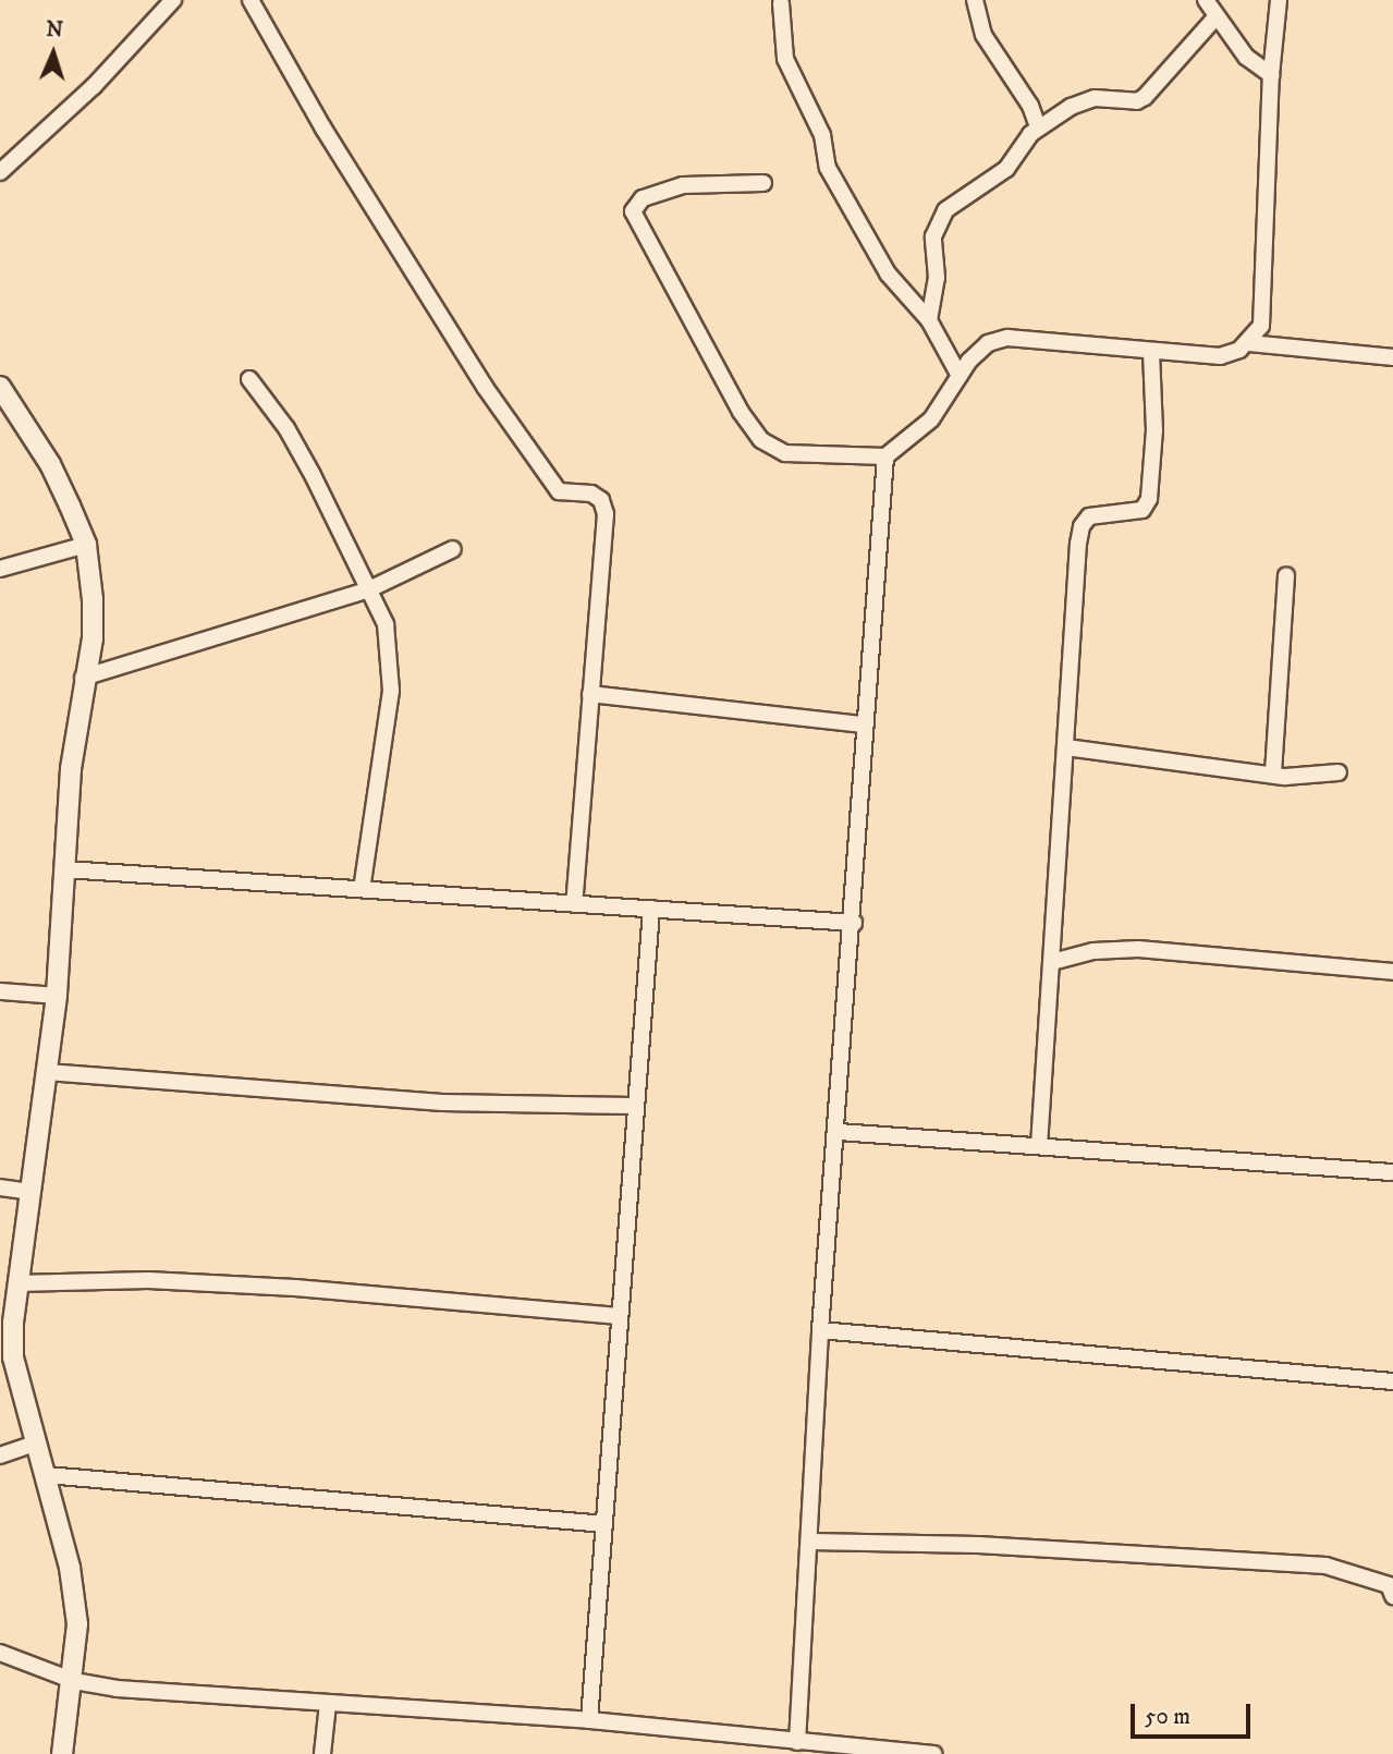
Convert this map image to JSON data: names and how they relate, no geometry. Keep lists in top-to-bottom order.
{
  "scale_bar": "50 m",
  "north": "top"
}
